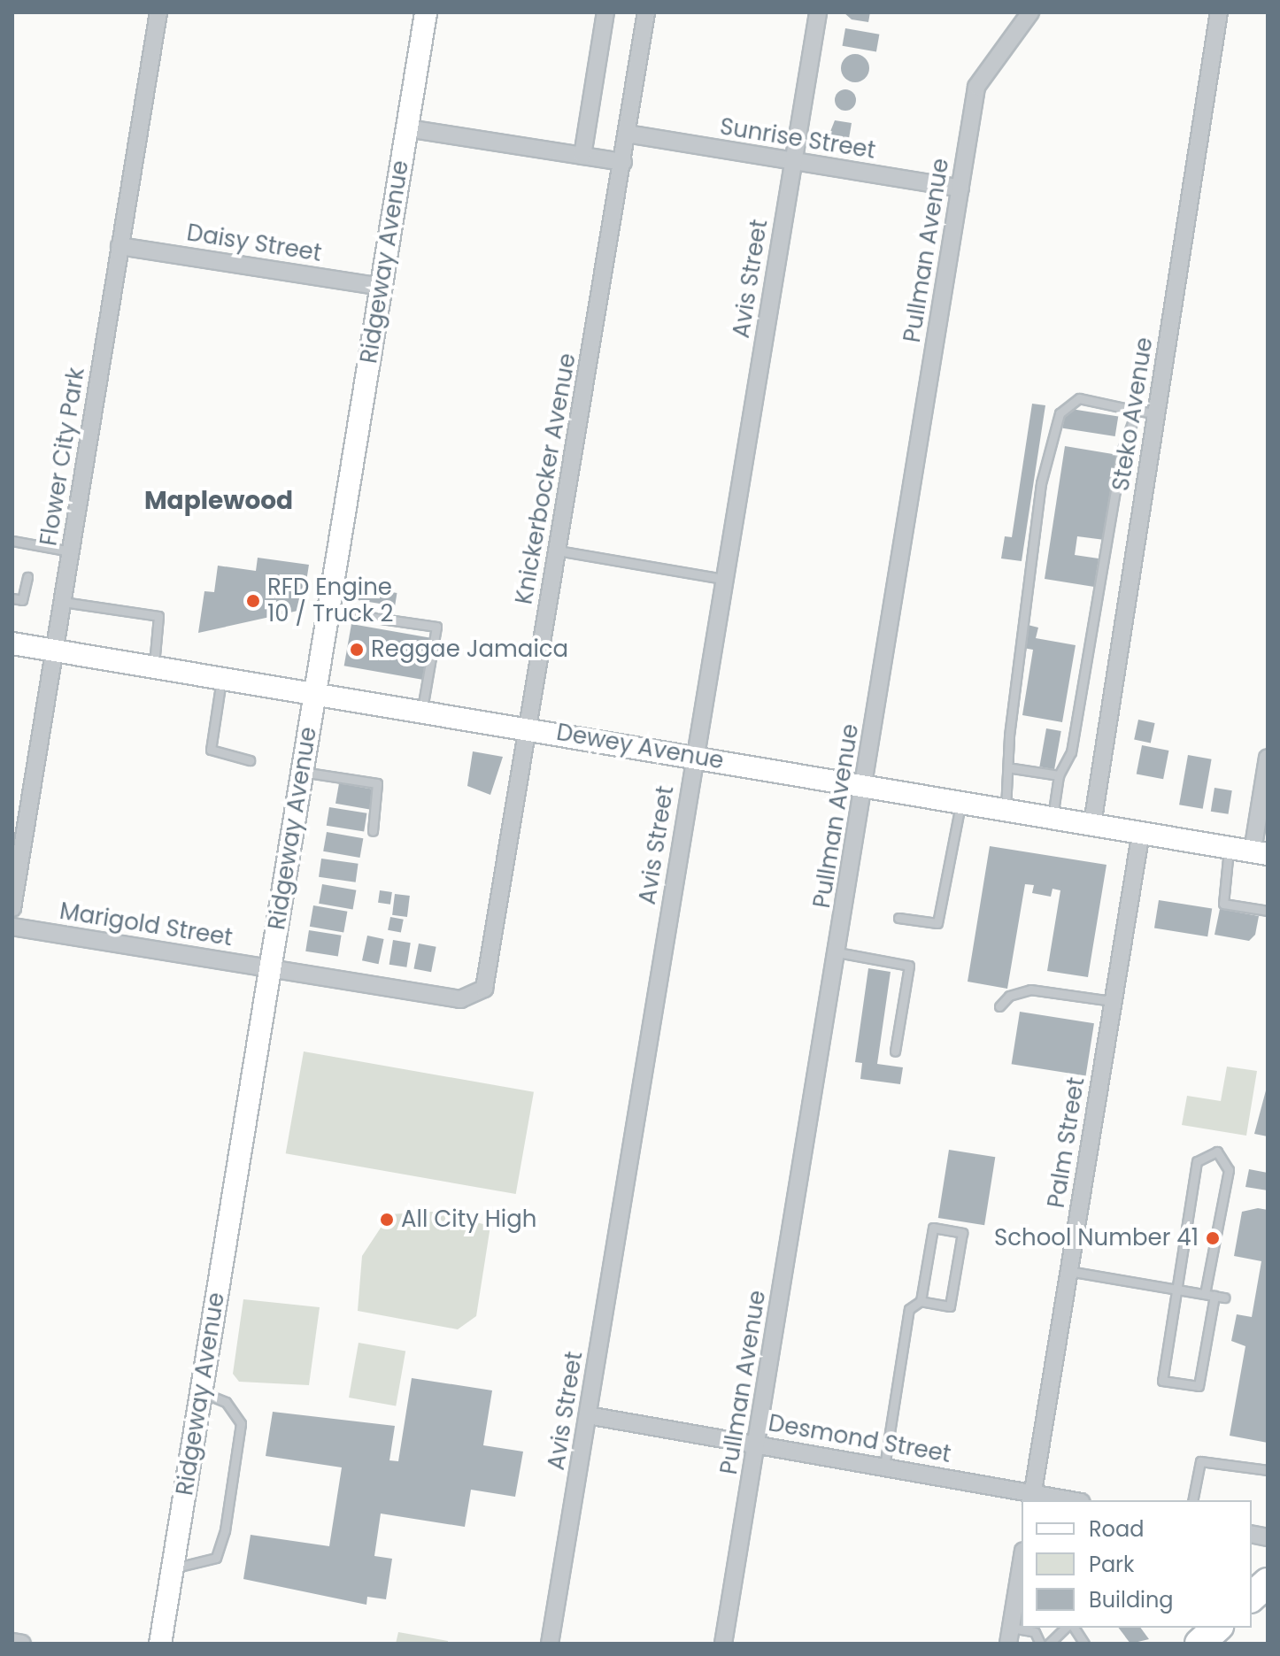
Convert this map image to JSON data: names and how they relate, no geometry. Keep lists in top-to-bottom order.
{
  "streets": {
    "street": [
      "Sunrise Street",
      "Daisy Street",
      "Pullman Avenue",
      "Ridgeway Avenue",
      "Avis Street",
      "Steko Avenue",
      "Flower City Park",
      "Knickerbocker Avenue",
      "Dewey Avenue",
      "Marigold Street",
      "Palm Street",
      "Desmond Street"
    ]
  },
  "crossings": [
    ["Sunrise Street", "Pullman Avenue"],
    ["Sunrise Street", "Avis Street"],
    ["Sunrise Street", "Knickerbocker Avenue"],
    ["Daisy Street", "Ridgeway Avenue"],
    ["Daisy Street", "Flower City Park"],
    ["Pullman Avenue", "Dewey Avenue"],
    ["Pullman Avenue", "Desmond Street"],
    ["Ridgeway Avenue", "Dewey Avenue"],
    ["Ridgeway Avenue", "Marigold Street"],
    ["Avis Street", "Dewey Avenue"],
    ["Avis Street", "Desmond Street"],
    ["Steko Avenue", "Dewey Avenue"],
    ["Flower City Park", "Dewey Avenue"],
    ["Knickerbocker Avenue", "Dewey Avenue"],
    ["Knickerbocker Avenue", "Marigold Street"],
    ["Dewey Avenue", "Palm Street"],
    ["Palm Street", "Desmond Street"]
  ],
  "districts": ["Maplewood"],
  "places": [
    "RFD Engine 10 / Truck 2",
    "Reggae Jamaica",
    "All City High",
    "School Number 41"
  ],
  "legend": ["Road", "Park", "Building"]
}
